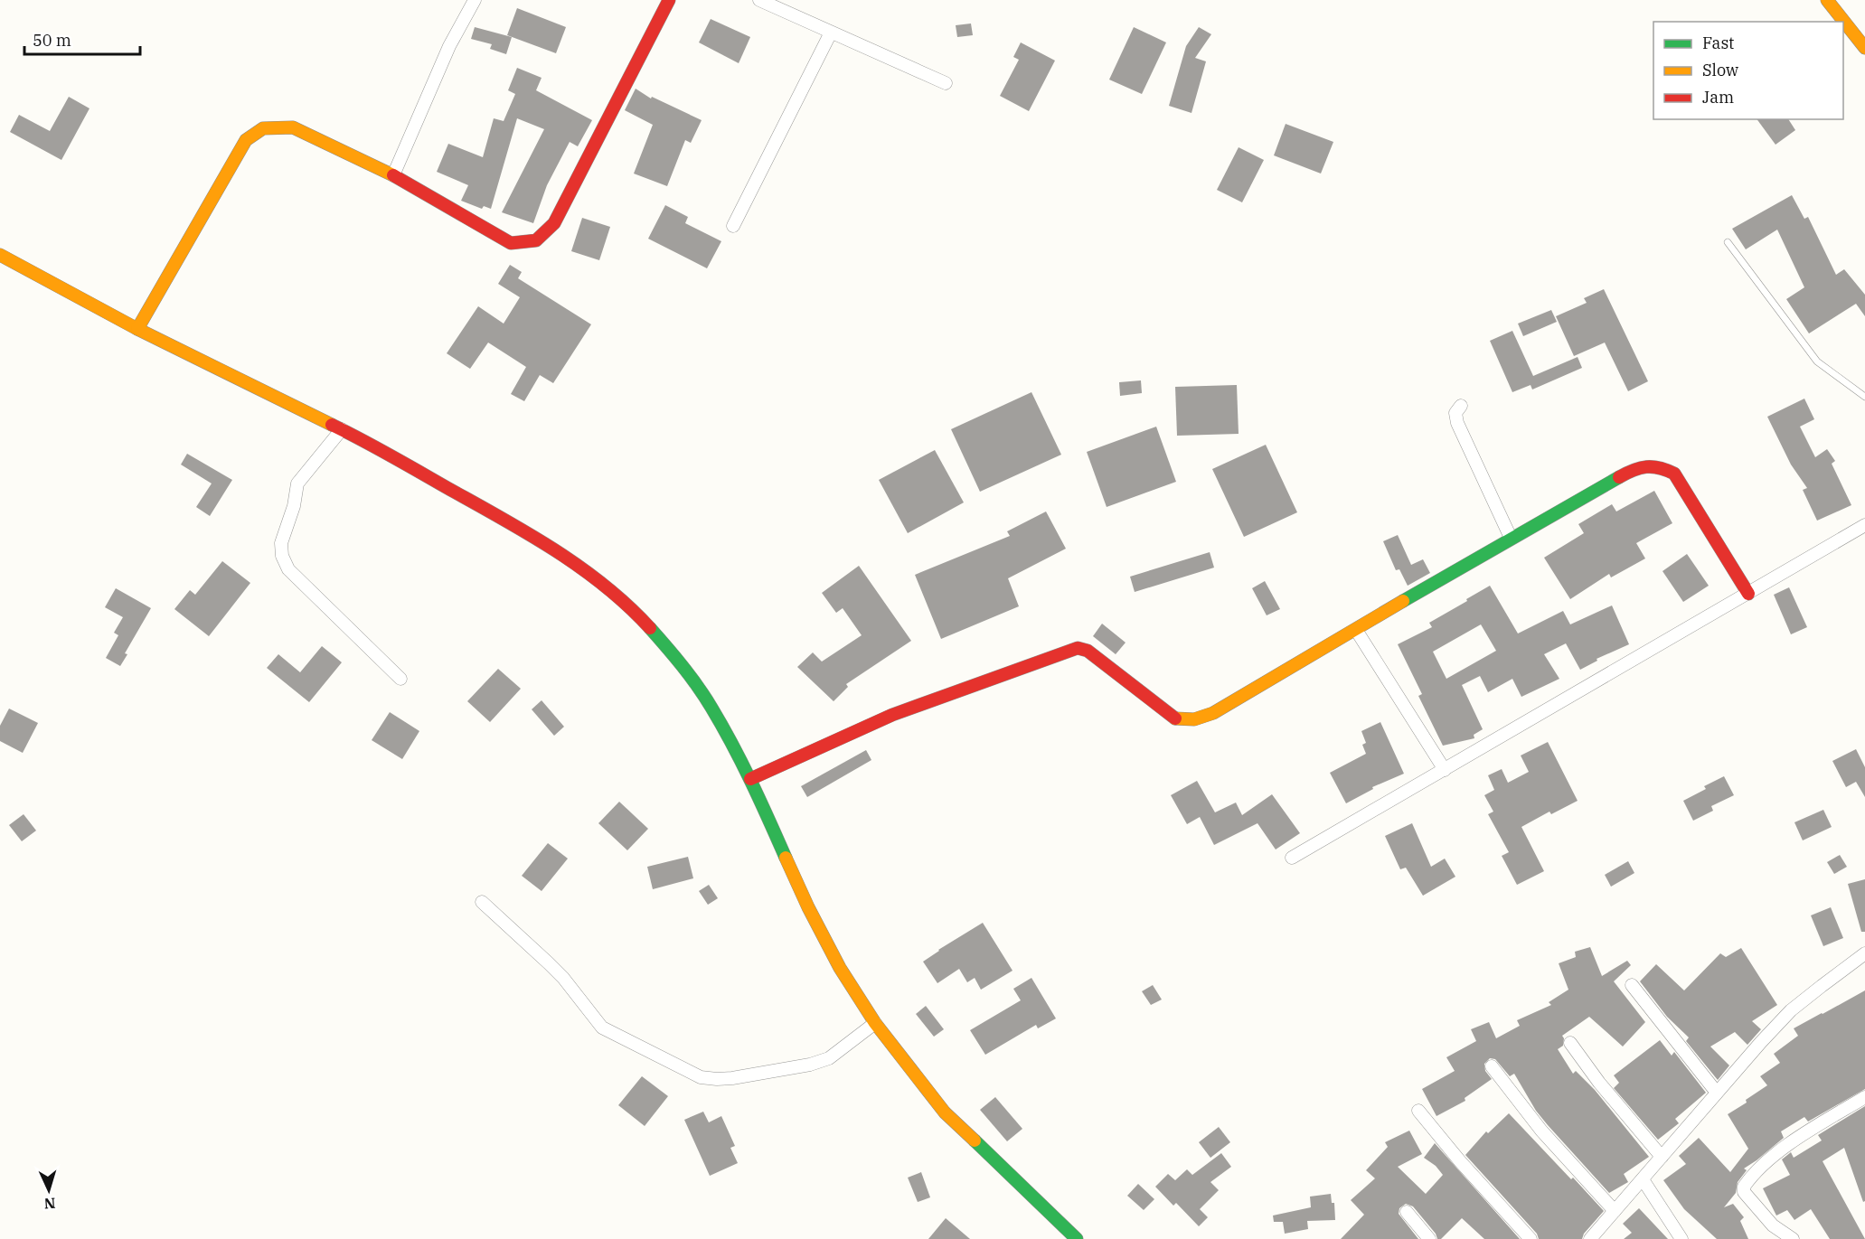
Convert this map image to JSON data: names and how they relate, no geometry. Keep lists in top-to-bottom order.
{
  "legend": ["Fast", "Slow", "Jam"],
  "scale_bar": "50 m",
  "north": "bottom"
}
